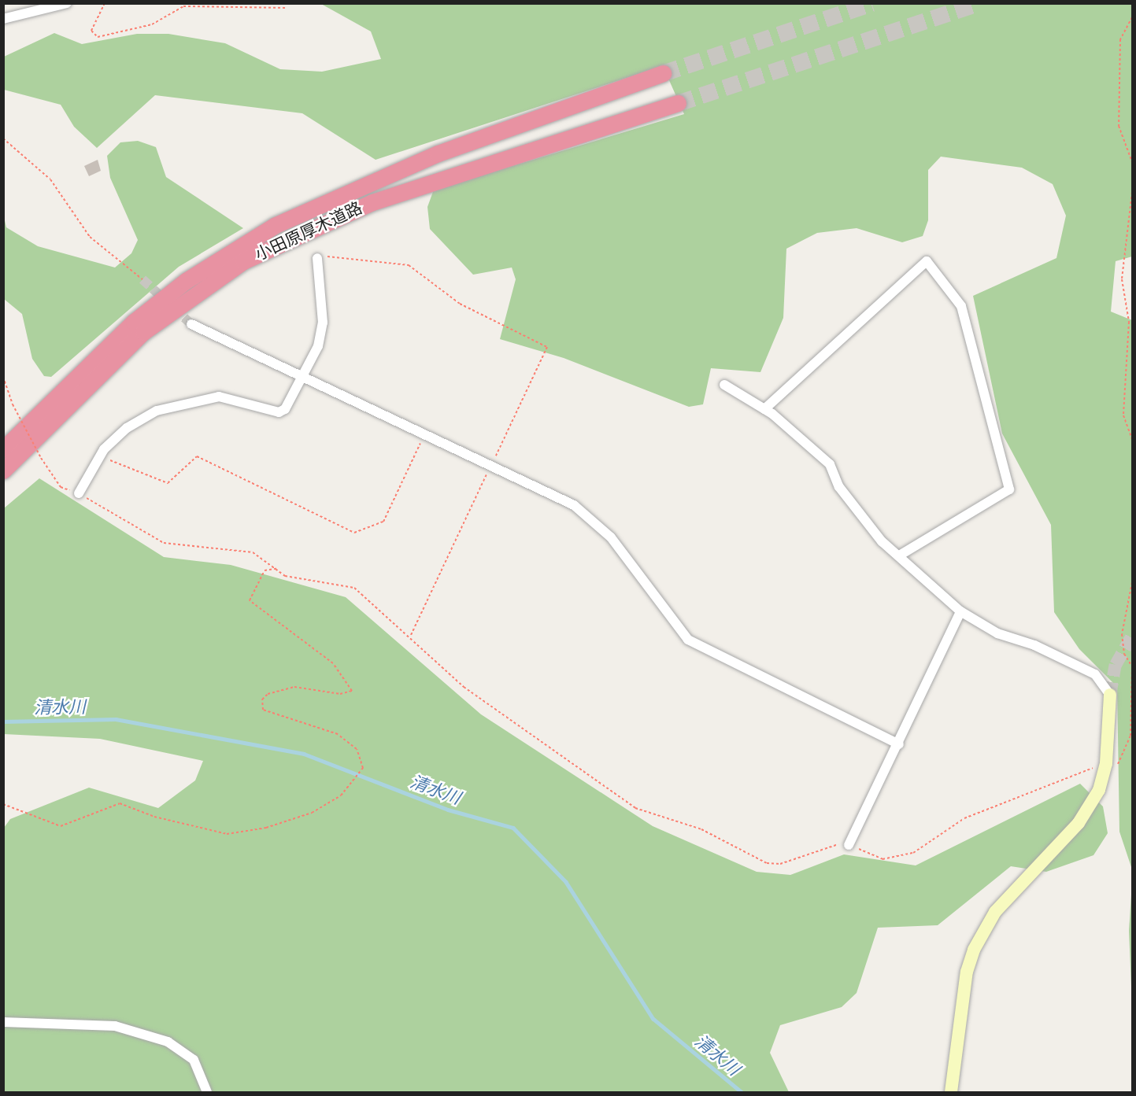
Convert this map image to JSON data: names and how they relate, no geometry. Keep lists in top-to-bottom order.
{
  "streets": {
    "highway": ["小田原厚木道路"]
  },
  "water": ["清水川"]
}
